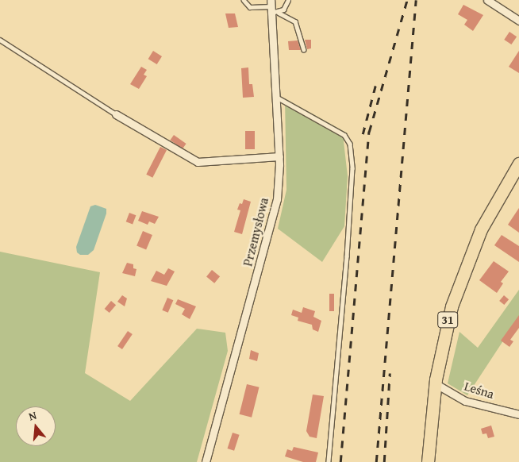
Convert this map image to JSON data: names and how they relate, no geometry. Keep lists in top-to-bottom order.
{
  "streets": {
    "main road": ["31"],
    "street": ["Przemysłowa", "Leśna"]
  },
  "crossings": [
    ["31", "Leśna"]
  ],
  "north": "top"
}
